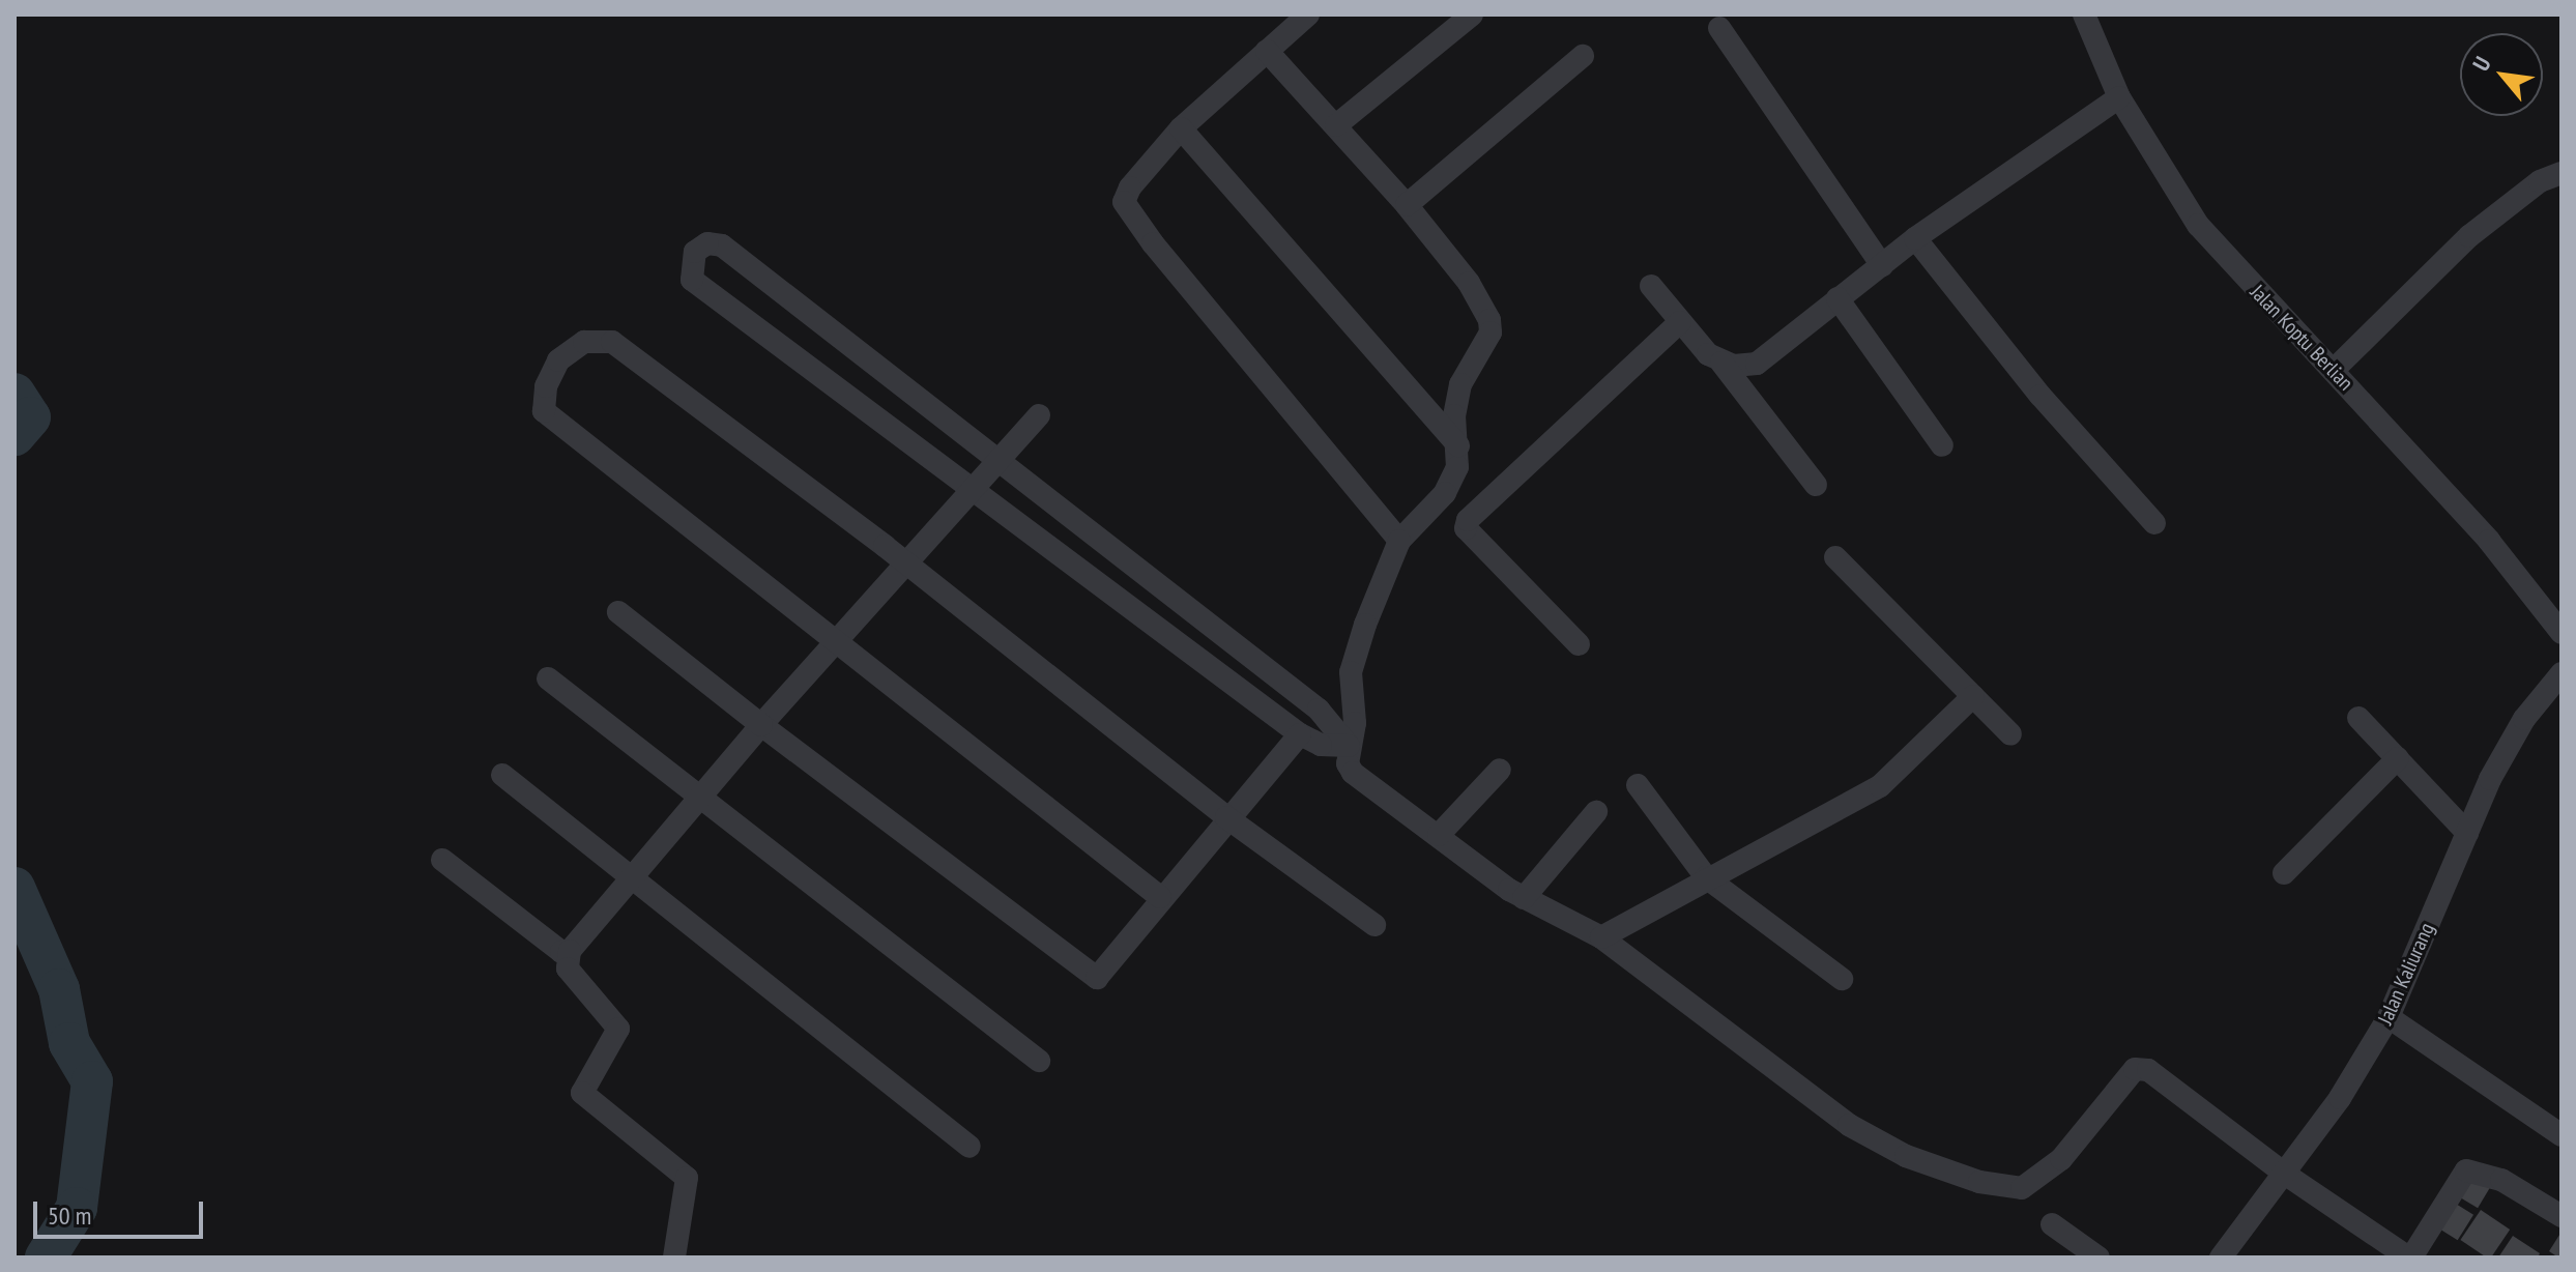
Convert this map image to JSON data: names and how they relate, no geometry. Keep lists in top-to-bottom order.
{
  "streets": {
    "street": ["Jalan Koptu Berlian", "Jalan Kaliurang"]
  },
  "scale_bar": "50 m",
  "north": "top left"
}
